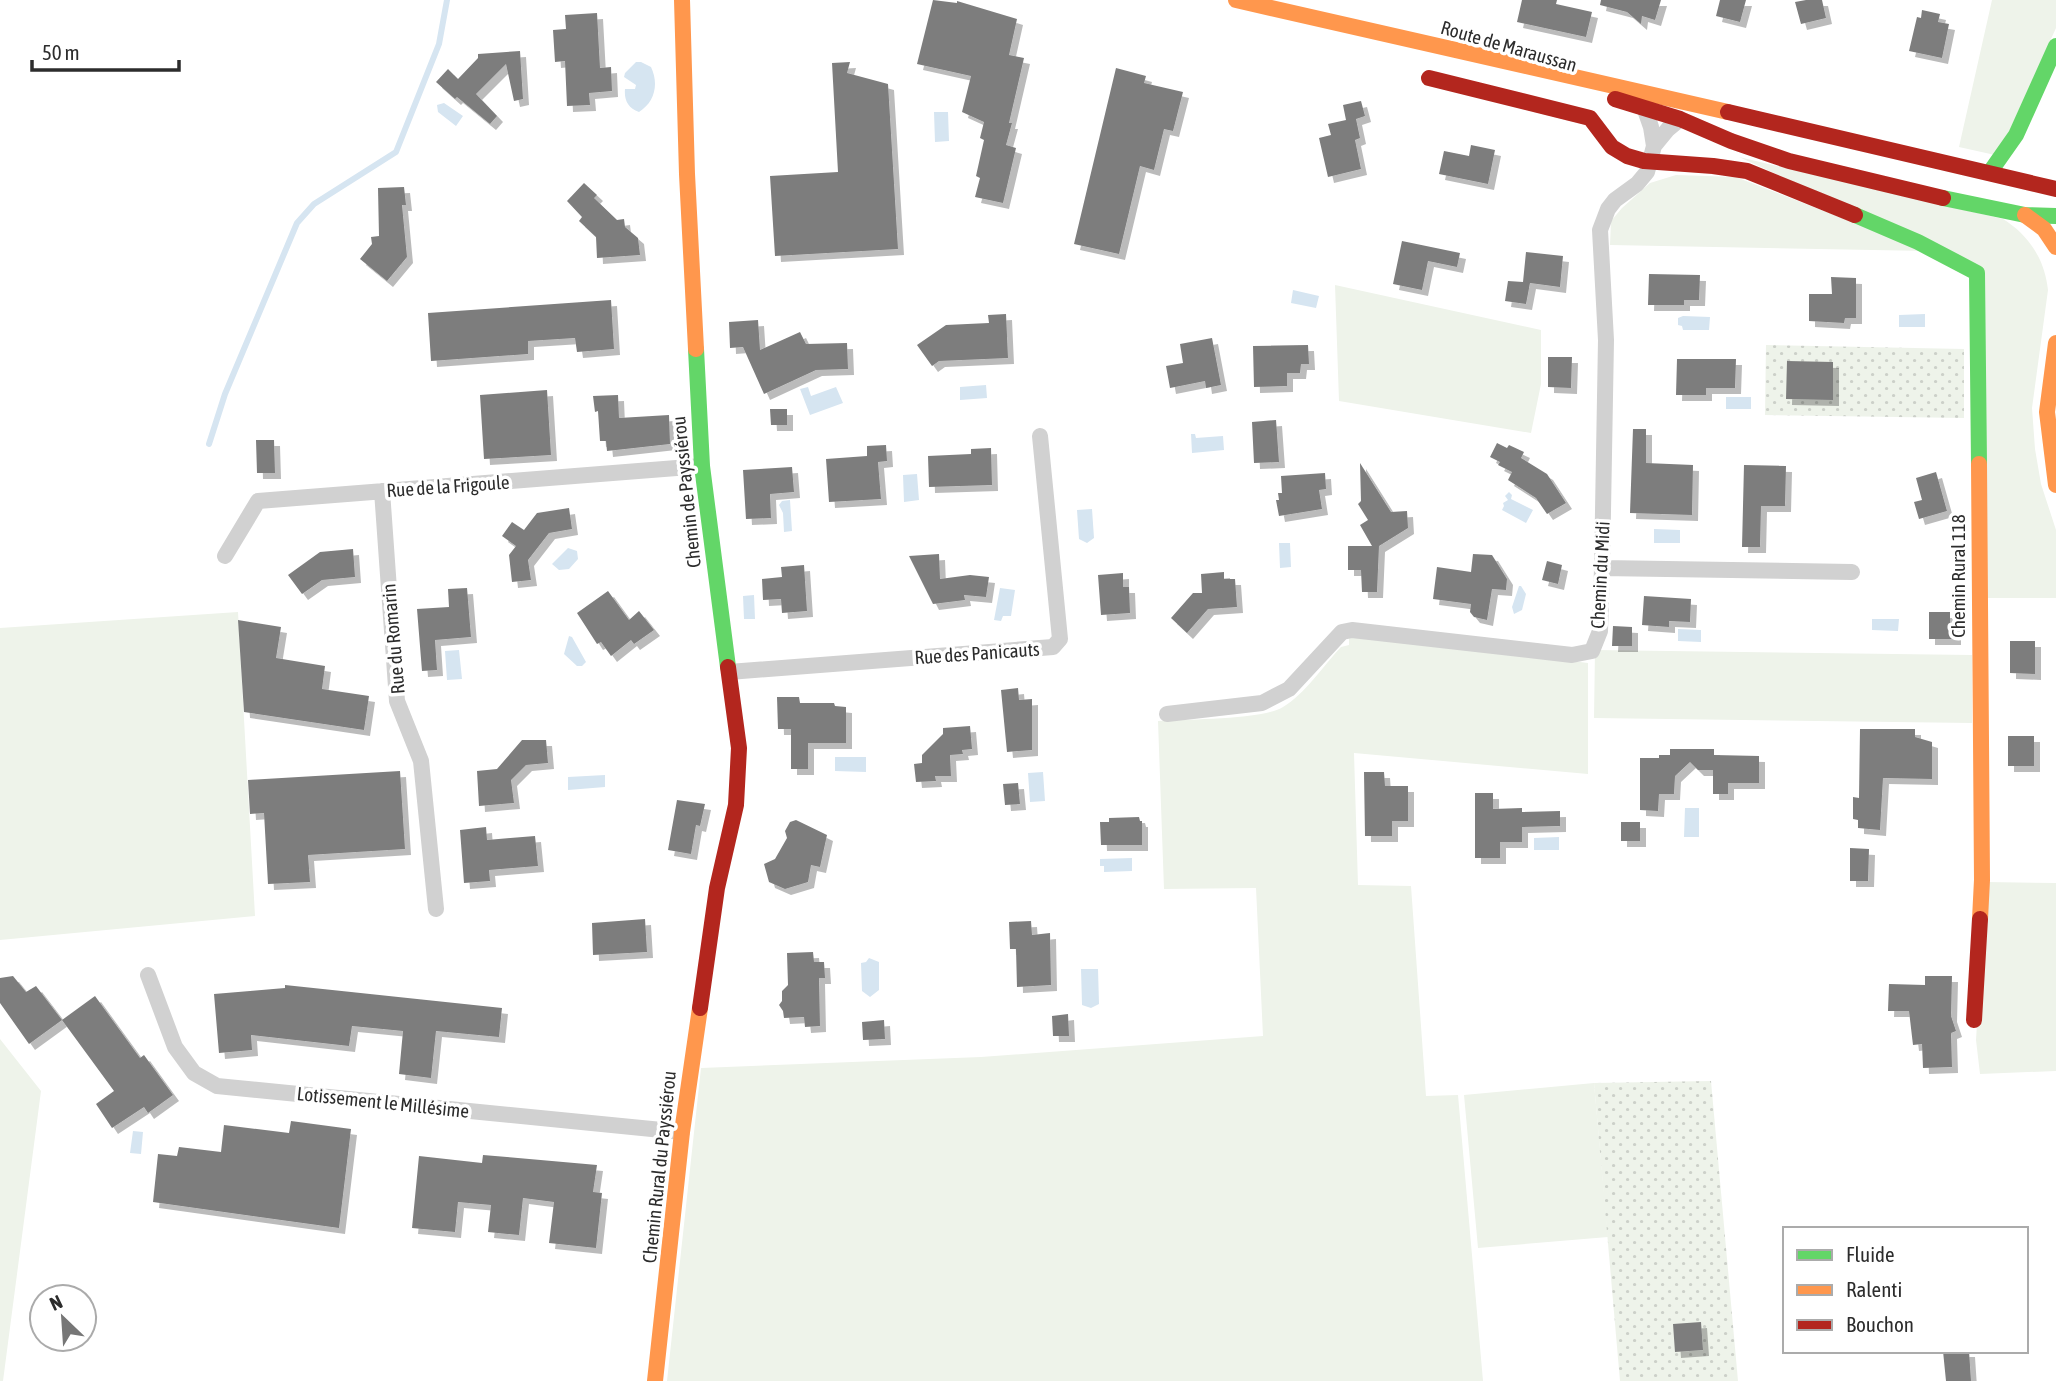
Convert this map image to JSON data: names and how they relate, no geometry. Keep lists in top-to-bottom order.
{
  "streets": {
    "main road": [
      "Route de Maraussan",
      "Chemin de Payssiérou",
      "Chemin Rural 118",
      "Chemin Rural du Payssiérou"
    ],
    "street": [
      "Rue de la Frigoule",
      "Chemin du Midi",
      "Rue du Romarin",
      "Rue des Panicauts",
      "Lotissement le Millésime"
    ]
  },
  "crossings": [
    ["Rue de la Frigoule", "Chemin de Payssiérou"],
    ["Rue de la Frigoule", "Rue du Romarin"],
    ["Chemin de Payssiérou", "Rue des Panicauts"],
    ["Chemin de Payssiérou", "Chemin Rural du Payssiérou"],
    ["Chemin du Midi", "Chemin Rural 118"],
    ["Lotissement le Millésime", "Chemin Rural du Payssiérou"]
  ],
  "legend": ["Fluide", "Ralenti", "Bouchon"],
  "scale_bar": "50 m",
  "north": "top left"
}
